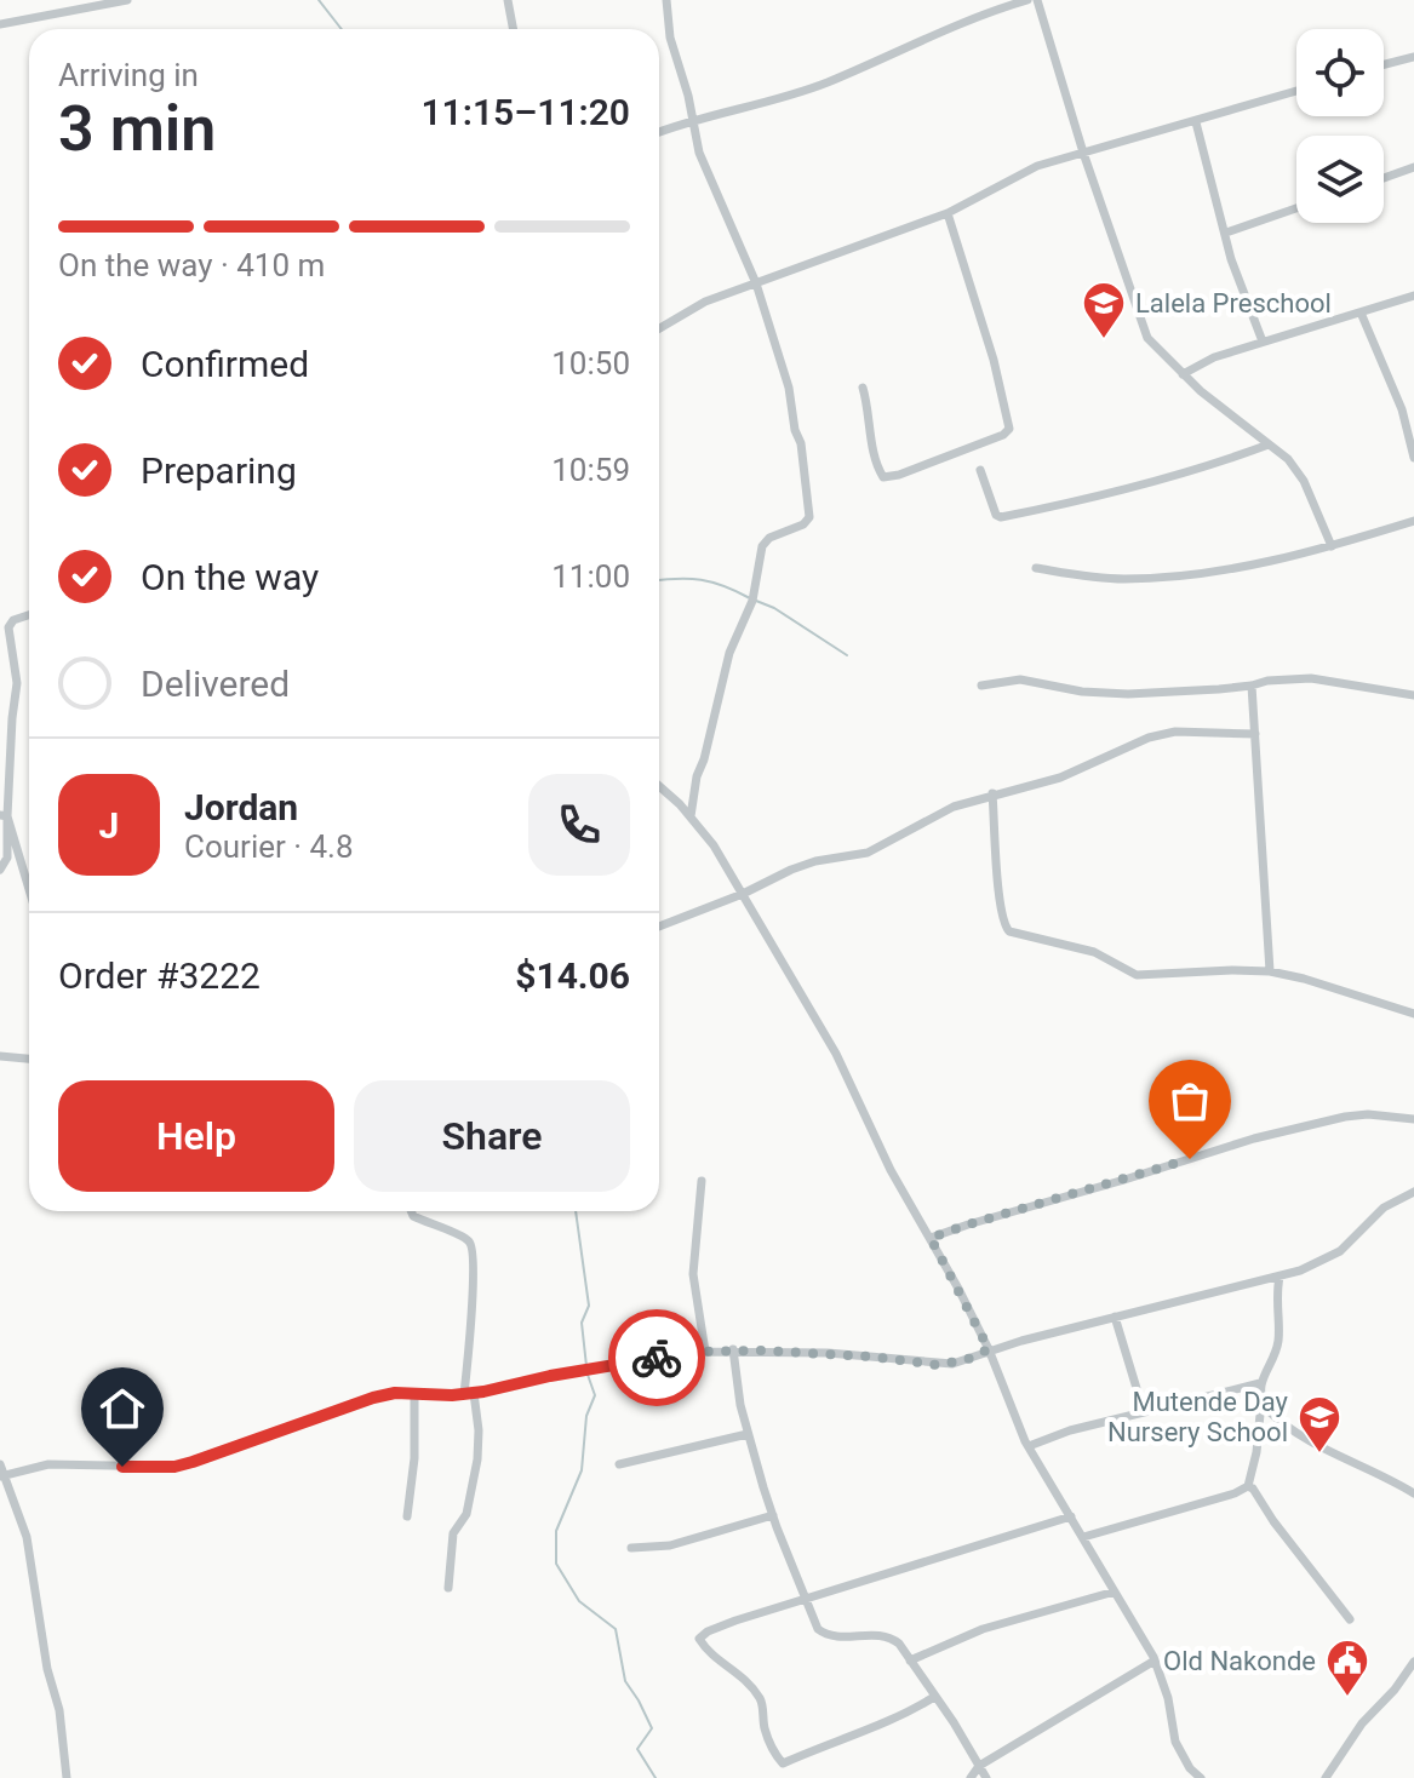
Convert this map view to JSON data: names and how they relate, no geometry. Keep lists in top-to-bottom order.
{
  "places": {
    "school or university": ["Lalela Preschool", "Mutende Day Nursery School"],
    "public building": ["Old Nakonde"]
  },
  "page": {
    "heading": ["3 min", "Arriving in", "11:15–11:20"],
    "panel": [
      "Jordan",
      "Courier · 4.8",
      "Order #3222",
      "$14.06"
    ],
    "bar": "On the way · 410 m",
    "list": [
      ["Confirmed", "10:50"],
      ["Preparing", "10:59"],
      ["On the way", "11:00"],
      "Delivered"
    ],
    "round": "J",
    "buttons": ["Help", "Share"]
  }
}
